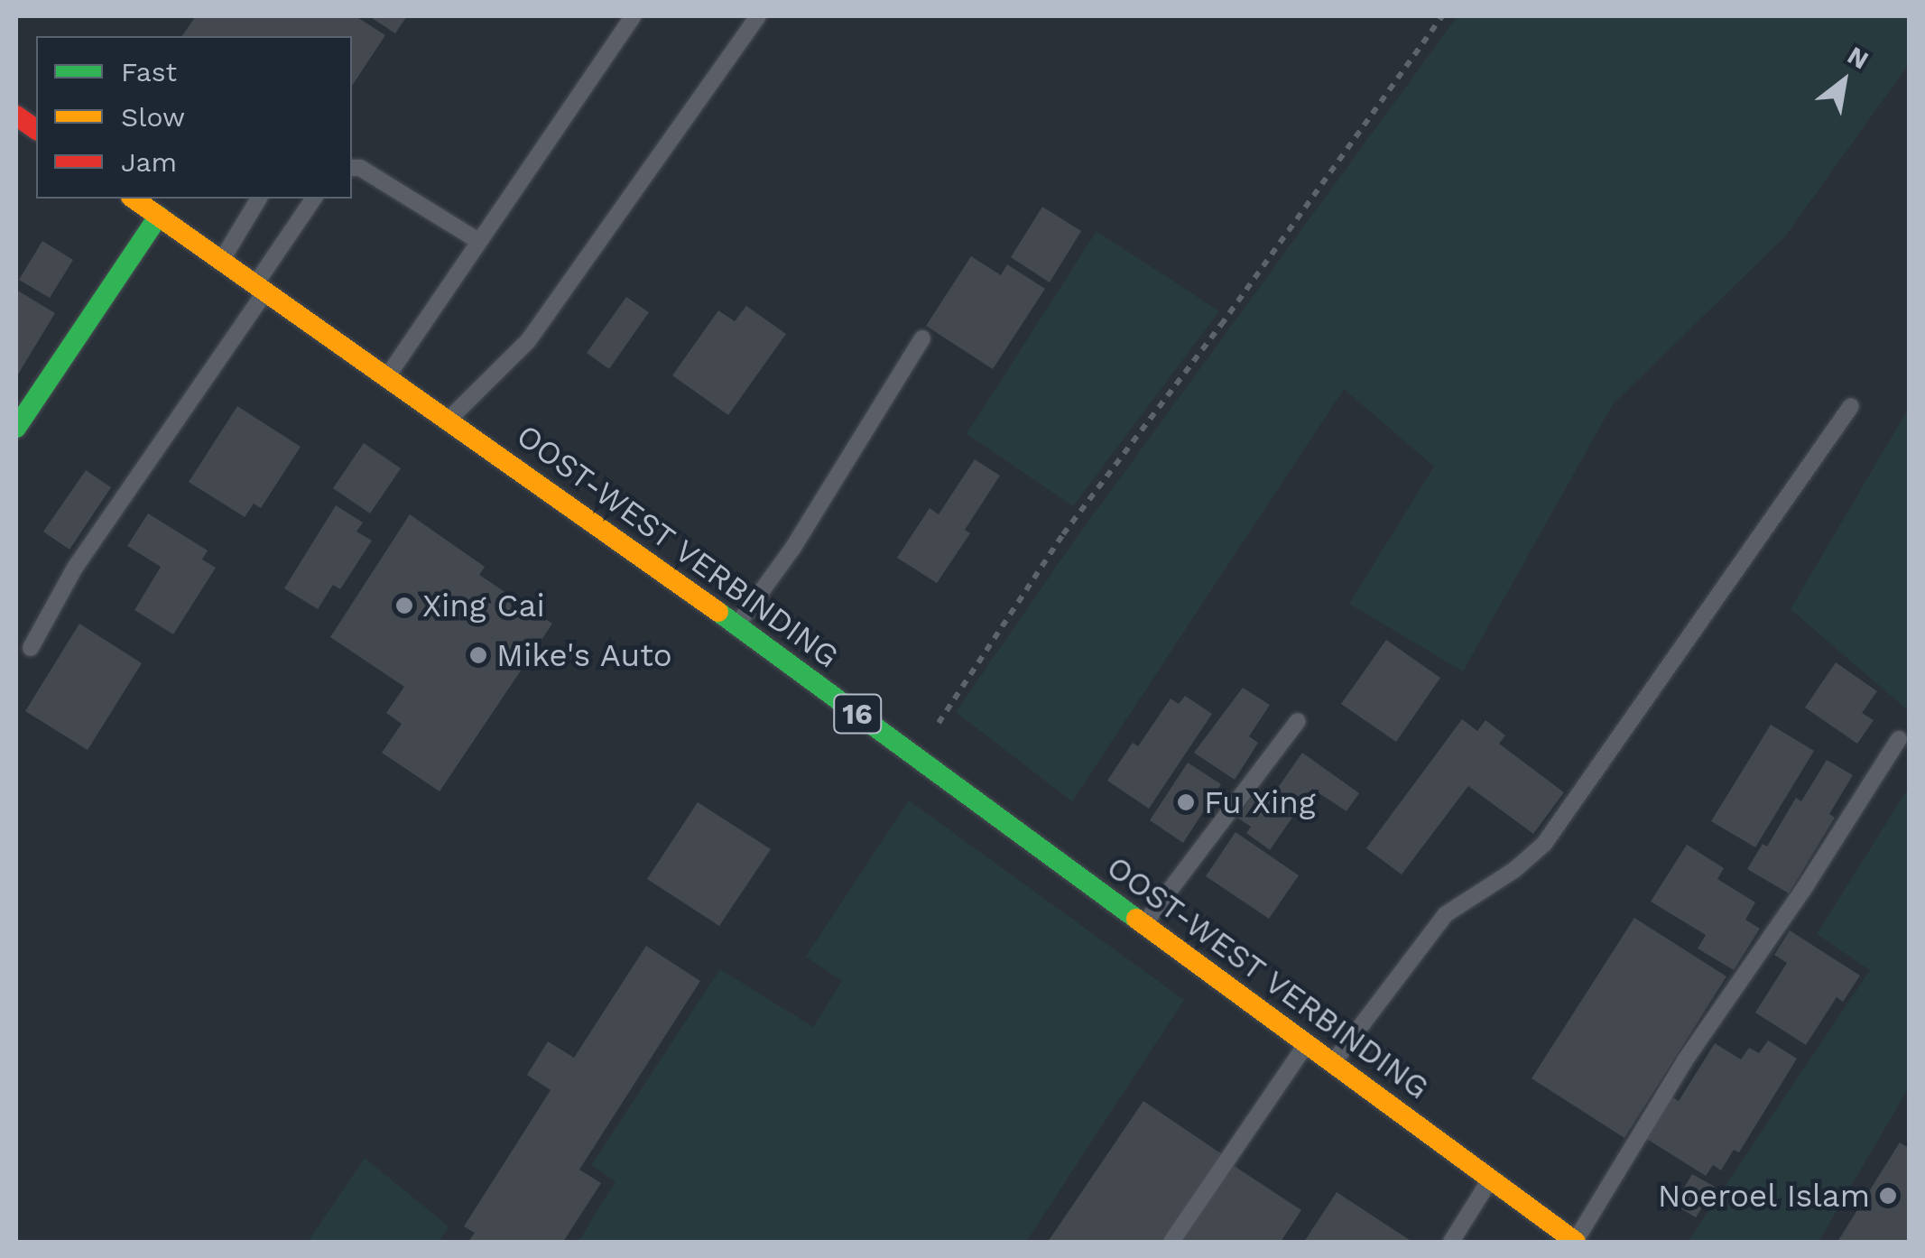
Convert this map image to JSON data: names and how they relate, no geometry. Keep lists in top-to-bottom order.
{
  "streets": {
    "main road": ["OOST-WEST VERBINDING", "16"]
  },
  "places": [
    "Xing Cai",
    "Mike's Auto",
    "Fu Xing",
    "Noeroel Islam"
  ],
  "legend": ["Fast", "Slow", "Jam"],
  "north": "top right"
}
